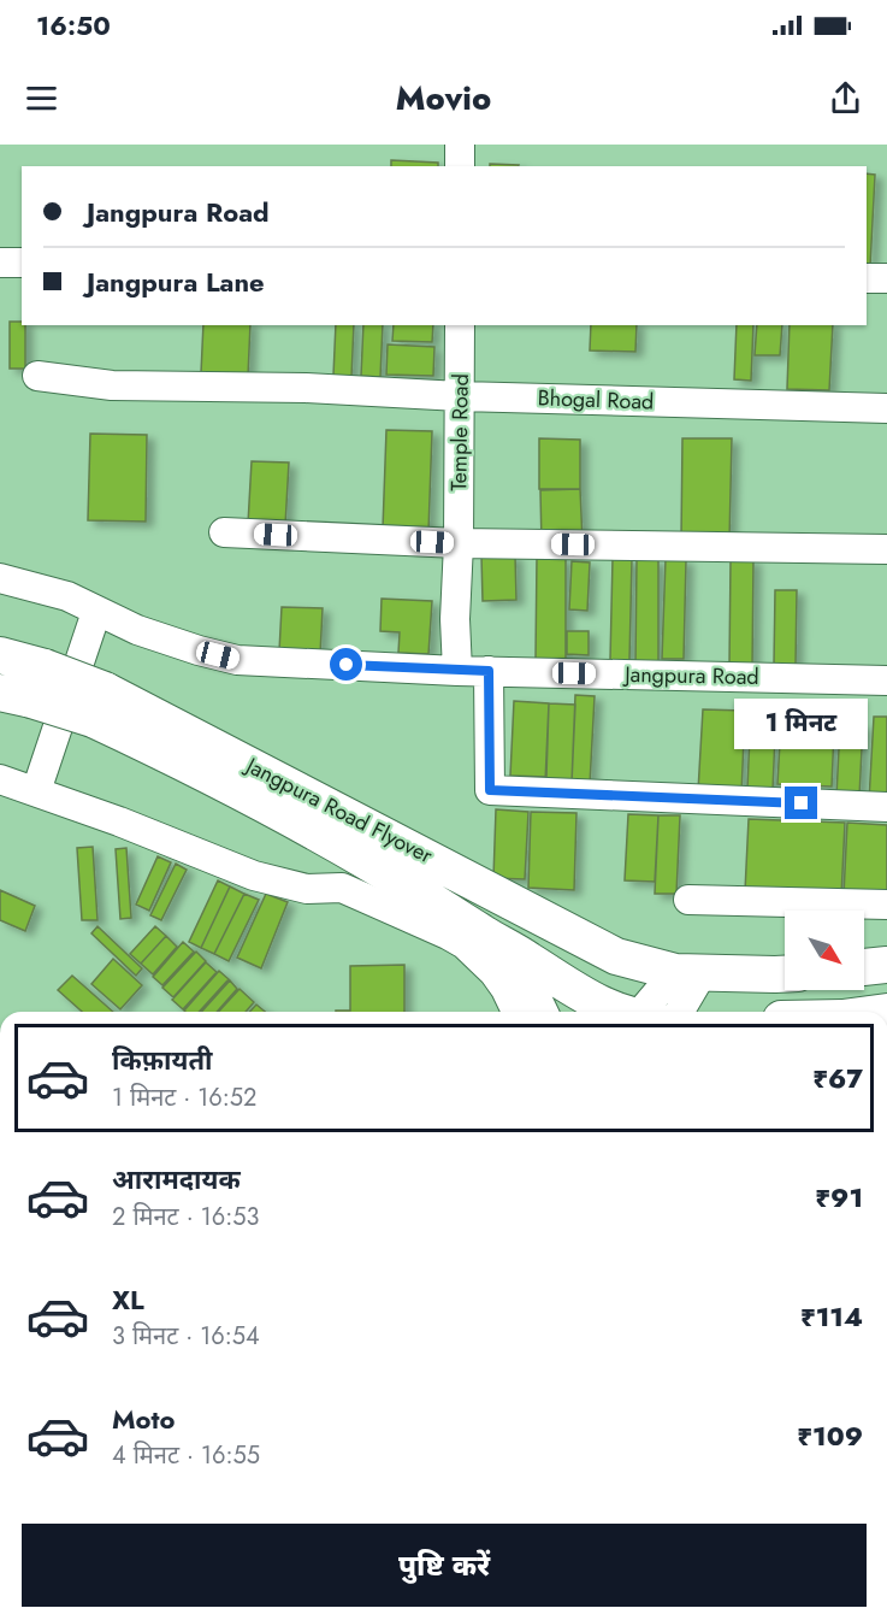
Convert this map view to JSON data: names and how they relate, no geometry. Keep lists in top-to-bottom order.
{
  "streets": {
    "main road": ["Jangpura Road Flyover"],
    "street": ["Bhogal Road", "Temple Road", "Jangpura Road"]
  },
  "crossings": [
    ["Bhogal Road", "Temple Road"],
    ["Temple Road", "Jangpura Road"]
  ],
  "north": "bottom right",
  "page": {
    "status": "16:50",
    "header": "Movio",
    "banner": ["Jangpura Road", "Jangpura Lane"],
    "bubble": "1 मिनट",
    "list": [
      {
        "name": "किफ़ायती",
        "note": "1 मिनट · 16:52",
        "value": "₹67"
      },
      {
        "name": "आरामदायक",
        "note": "2 मिनट · 16:53",
        "value": "₹91"
      },
      {
        "name": "XL",
        "note": "3 मिनट · 16:54",
        "value": "₹114"
      },
      {
        "name": "Moto",
        "note": "4 मिनट · 16:55",
        "value": "₹109"
      }
    ],
    "buttons": "पुष्टि करें"
  }
}
